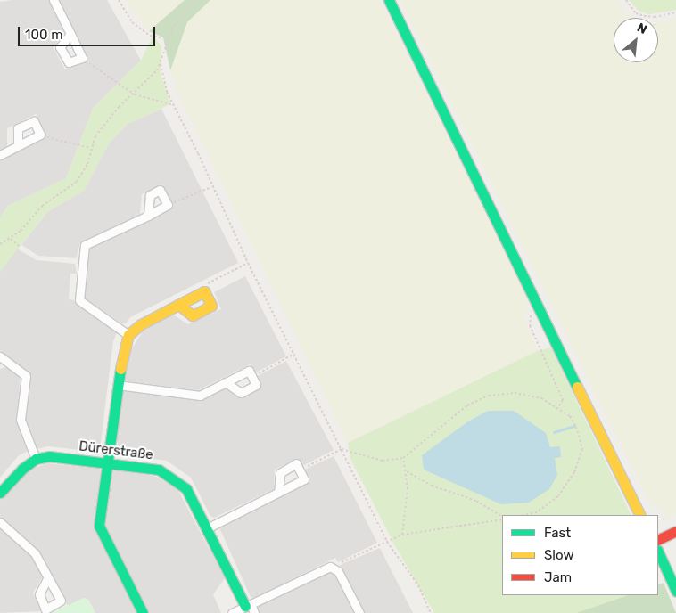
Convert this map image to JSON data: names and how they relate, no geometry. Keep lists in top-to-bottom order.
{
  "streets": {
    "main road": ["Dürerstraße"]
  },
  "legend": ["Fast", "Slow", "Jam"],
  "scale_bar": "100 m",
  "north": "top right"
}
